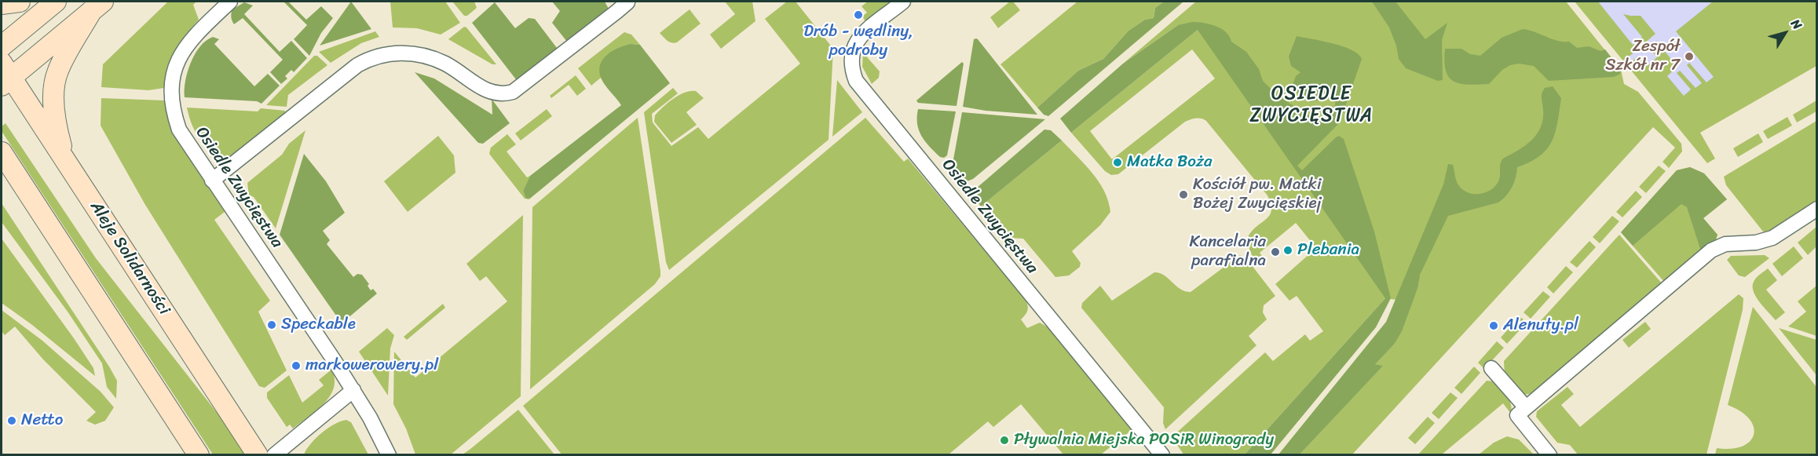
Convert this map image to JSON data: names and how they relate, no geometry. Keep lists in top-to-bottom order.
{
  "streets": {
    "street": ["Osiedle Zwycięstwa", "Aleje Solidarności"]
  },
  "districts": ["OSIEDLE ZWYCIĘSTWA"],
  "places": [
    "Drób - wędliny, podroby",
    "Zespół Szkół nr 7",
    "Matka Boża",
    "Kościół pw. Matki Bożej Zwycięskiej",
    "Plebania",
    "Kancelaria parafialna",
    "Speckable",
    "Alenuty.pl",
    "markowerowery.pl",
    "Netto",
    "Pływalnia Miejska POSiR Winogrady"
  ],
  "north": "top right"
}
